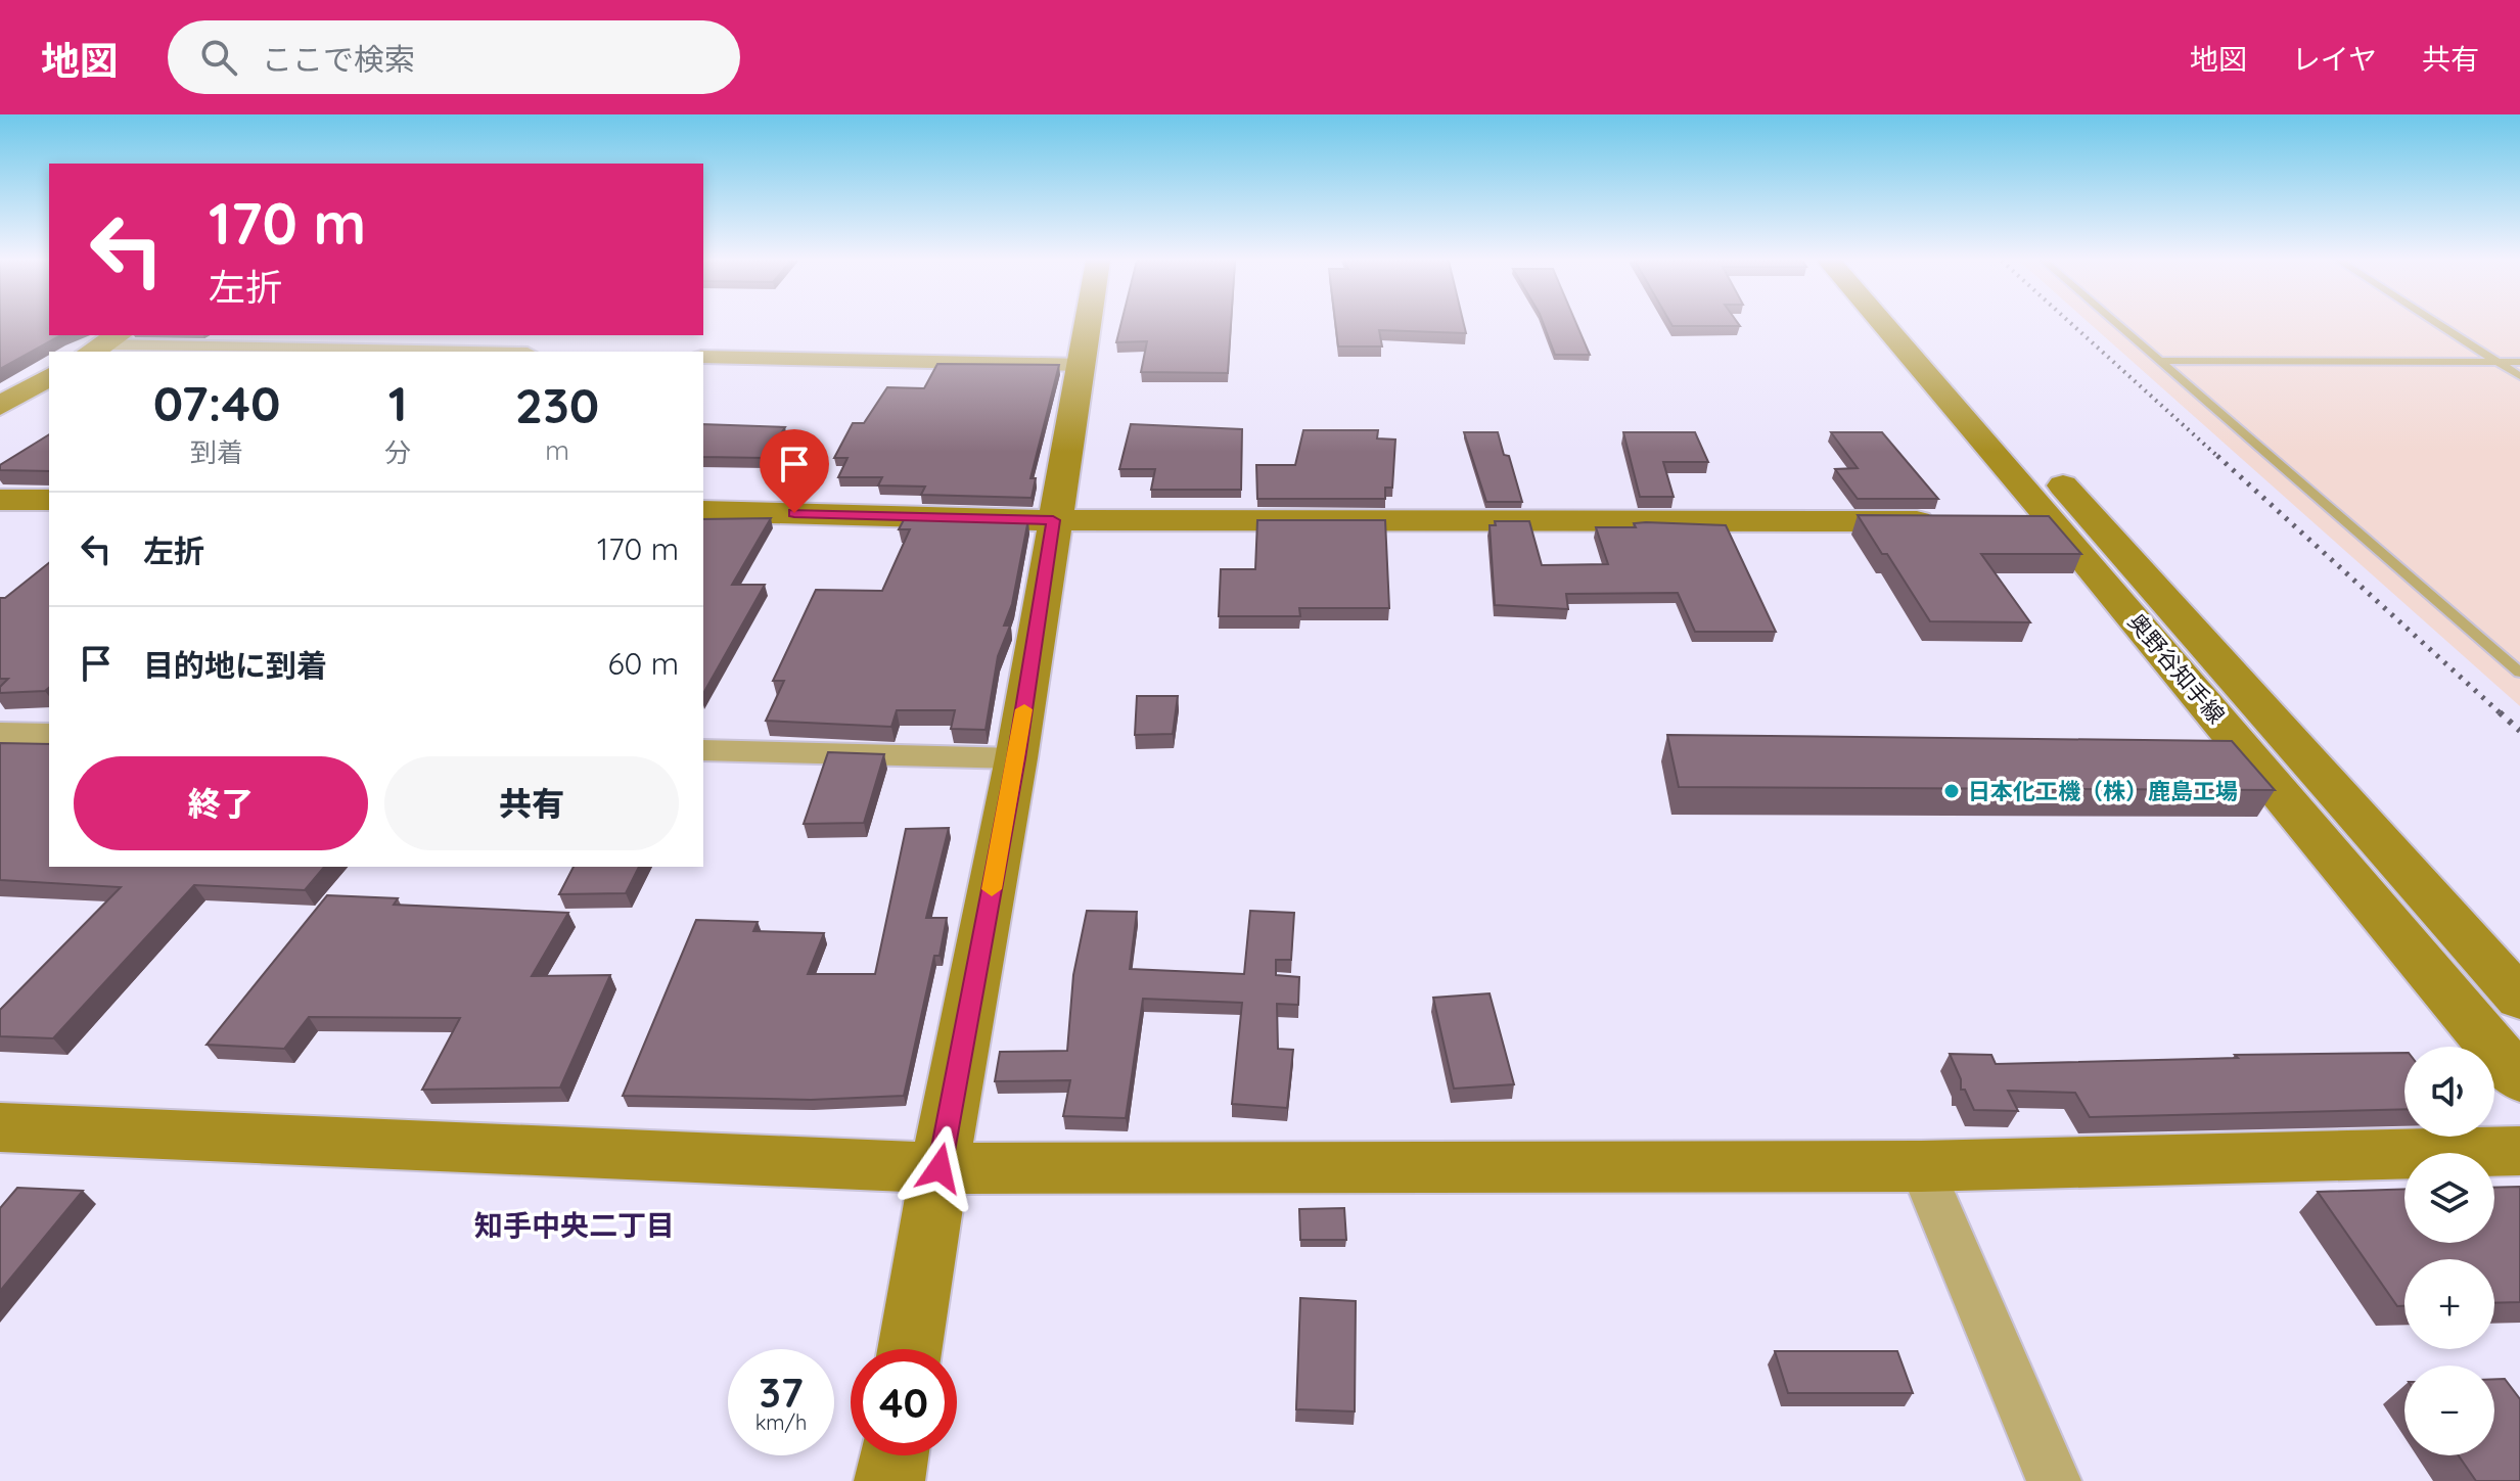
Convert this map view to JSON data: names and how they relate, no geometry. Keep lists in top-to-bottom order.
{
  "streets": {
    "street": ["奥野谷知手線"]
  },
  "districts": ["知手中央二丁目"],
  "places": ["日本化工機（株）鹿島工場"],
  "page": {
    "header": "地図",
    "search": "ここで検索",
    "nav": ["地図", "レイヤ", "共有"],
    "turn": ["170 m", "左折"],
    "eta": [
      "07:40",
      "到着",
      "1",
      "分",
      "230",
      "m"
    ],
    "list": [
      {
        "name": "左折",
        "value": "170 m"
      },
      {
        "name": "目的地に到着",
        "value": "60 m"
      }
    ],
    "buttons": ["終了", "共有"],
    "map_buttons": ["+", "−"],
    "speed": "37 km/h",
    "limit": "40"
  }
}
